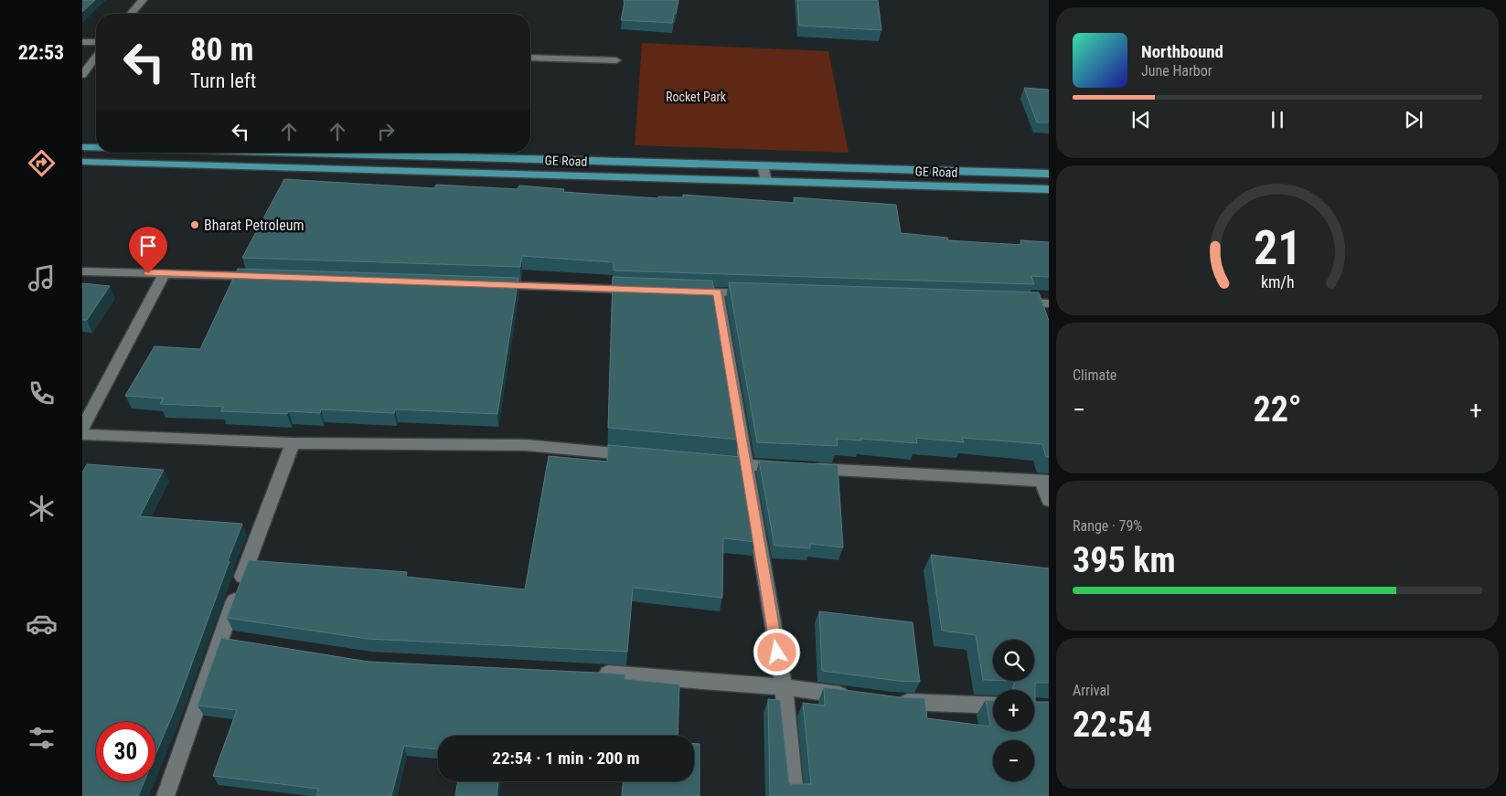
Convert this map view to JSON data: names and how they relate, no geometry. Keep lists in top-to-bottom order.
{
  "streets": {
    "main road": ["GE Road"]
  },
  "parks": ["Rocket Park"],
  "places": ["Bharat Petroleum"],
  "page": {
    "tabs": "22:53",
    "turn": ["80 m", "Turn left"],
    "song": ["Northbound", "June Harbor"],
    "tile": [
      "Climate",
      ["Range · 79%", "395 km"],
      ["Arrival", "22:54"]
    ],
    "heat": ["−", "22°", "+"],
    "map_buttons": ["+", "−"],
    "limit": "30",
    "trip": "22:54 · 1 min · 200 m",
    "gauge": ["21", "km/h"]
  }
}
